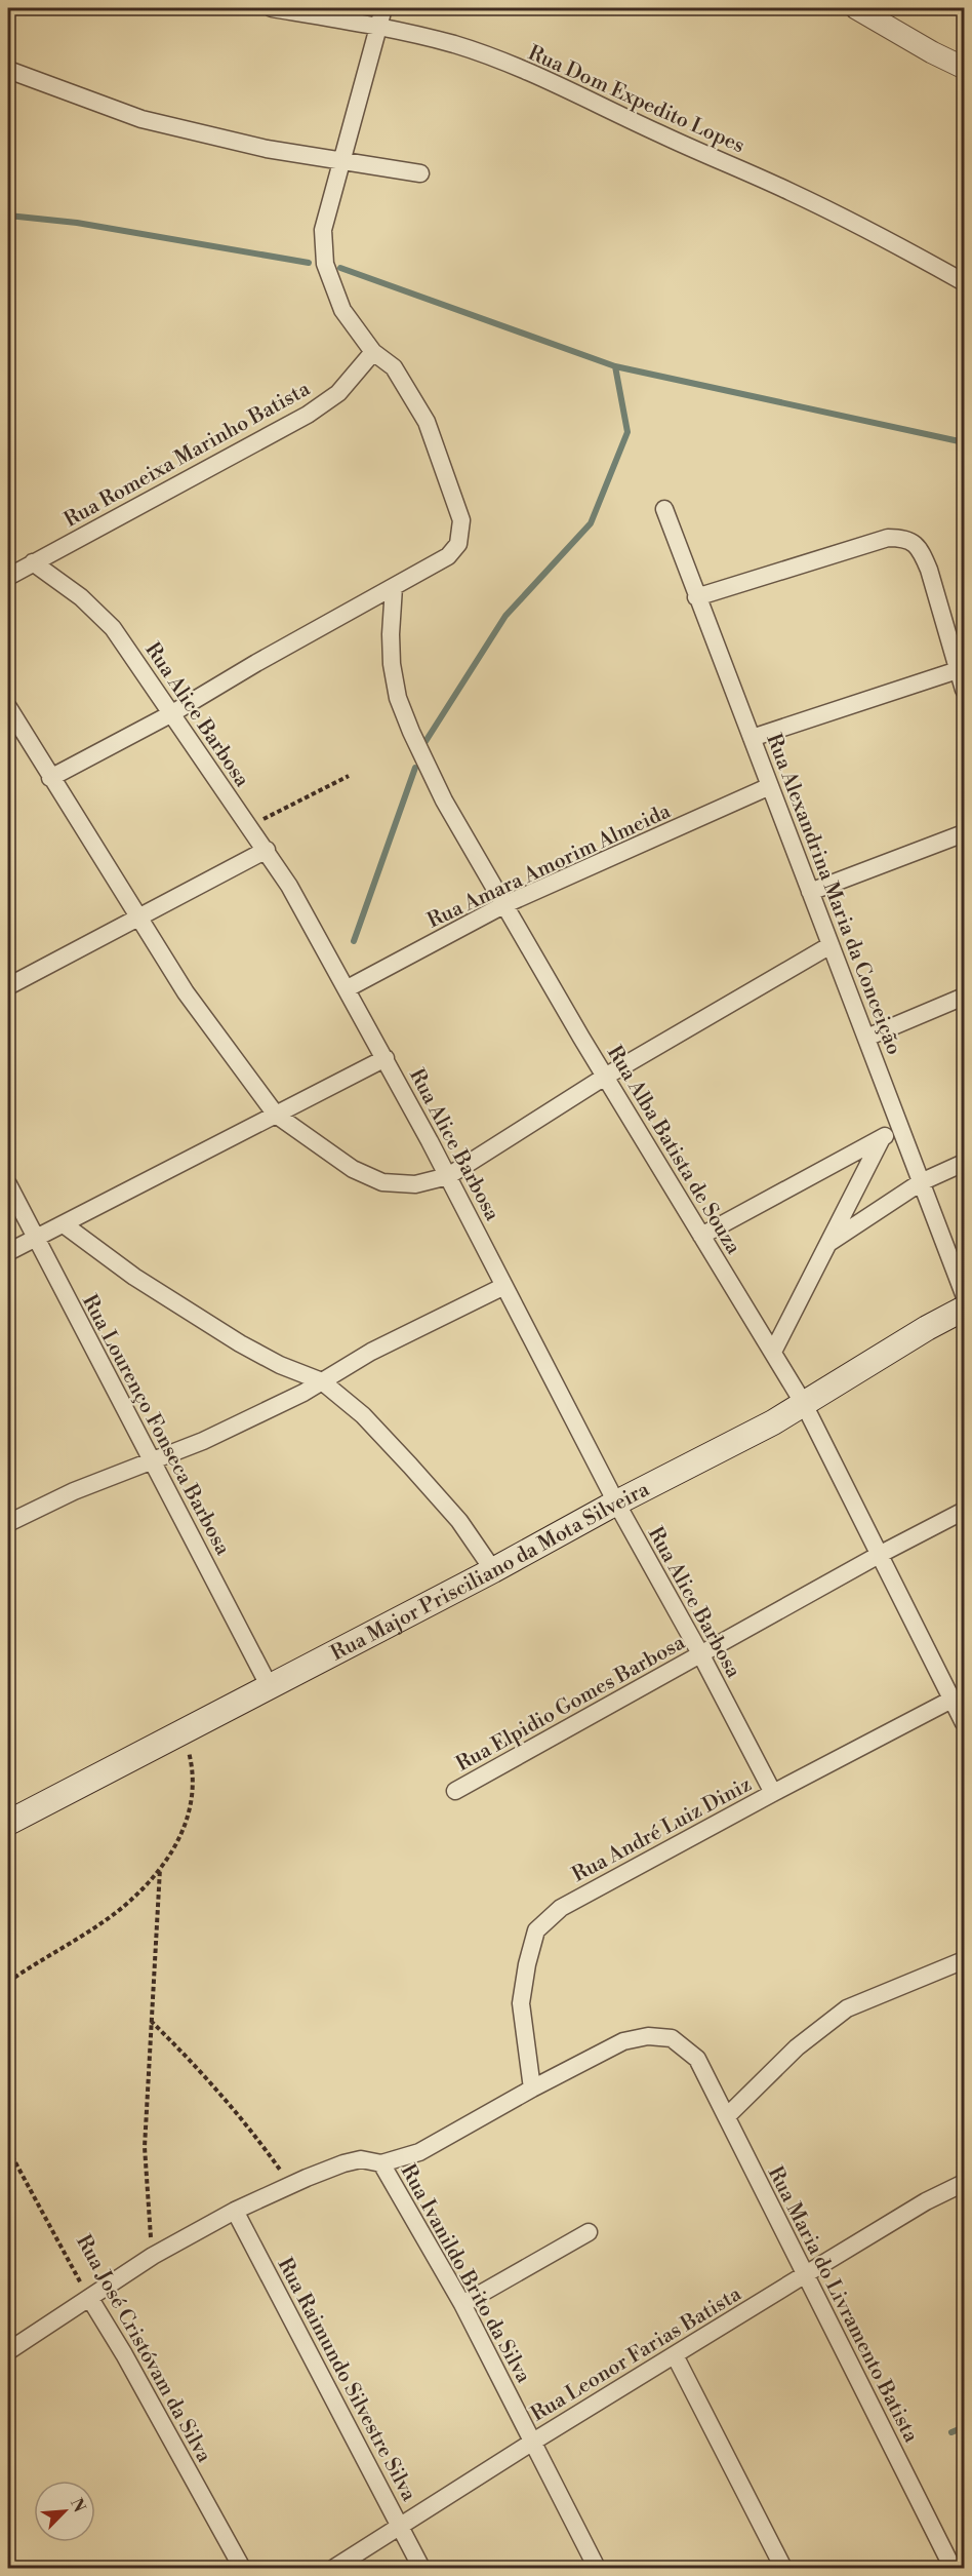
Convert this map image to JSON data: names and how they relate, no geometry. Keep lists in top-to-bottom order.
{
  "streets": {
    "main road": ["Rua Major Prisciliano da Mota Silveira"],
    "street": [
      "Rua Dom Expedito Lopes",
      "Rua Romeixa Marinho Batista",
      "Rua Alice Barbosa",
      "Rua Amara Amorim Almeida",
      "Rua Alexandrina Maria da Conceição",
      "Rua Alba Batista de Souza",
      "Rua Lourenço Fonseca Barbosa",
      "Rua Elpidio Gomes Barbosa",
      "Rua André Luiz Diniz",
      "Rua Ivanildo Brito da Silva",
      "Rua Maria do Livramento Batista",
      "Rua José Cristóvam da Silva",
      "Rua Leonor Farias Batista",
      "Rua Raimundo Silvestre Silva"
    ]
  },
  "crossings": [
    ["Rua Romeixa Marinho Batista", "Rua Alice Barbosa"],
    ["Rua Alice Barbosa", "Rua Amara Amorim Almeida"],
    ["Rua Alice Barbosa", "Rua Major Prisciliano da Mota Silveira"],
    ["Rua Alice Barbosa", "Rua Elpidio Gomes Barbosa"],
    ["Rua Alice Barbosa", "Rua André Luiz Diniz"],
    ["Rua Amara Amorim Almeida", "Rua Alexandrina Maria da Conceição"],
    ["Rua Amara Amorim Almeida", "Rua Alba Batista de Souza"],
    ["Rua Alba Batista de Souza", "Rua Major Prisciliano da Mota Silveira"],
    ["Rua Alba Batista de Souza", "Rua Elpidio Gomes Barbosa"],
    ["Rua Alba Batista de Souza", "Rua André Luiz Diniz"],
    ["Rua Lourenço Fonseca Barbosa", "Rua Major Prisciliano da Mota Silveira"],
    ["Rua André Luiz Diniz", "Rua Maria do Livramento Batista"],
    ["Rua Ivanildo Brito da Silva", "Rua Leonor Farias Batista"],
    ["Rua Maria do Livramento Batista", "Rua Leonor Farias Batista"],
    ["Rua Leonor Farias Batista", "Rua Raimundo Silvestre Silva"]
  ],
  "north": "top right"
}
